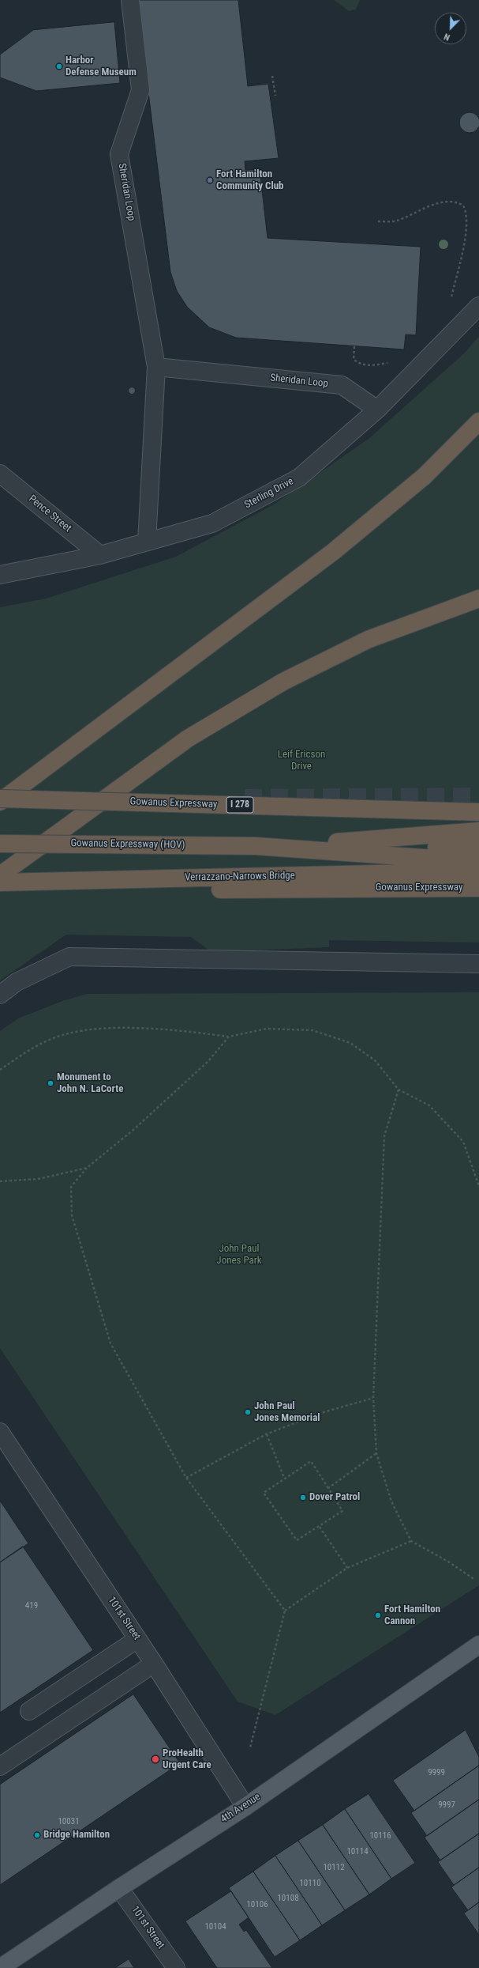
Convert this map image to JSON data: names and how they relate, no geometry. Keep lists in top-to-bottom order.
{
  "streets": {
    "highway": [
      "Gowanus Expressway",
      "I 278",
      "Gowanus Expressway (HOV)",
      "Verrazzano-Narrows Bridge"
    ],
    "main road": ["4th Avenue"],
    "street": [
      "Sheridan Loop",
      "Sterling Drive",
      "Pence Street",
      "101st Street"
    ]
  },
  "crossings": [
    ["Sheridan Loop", "Sterling Drive"],
    ["Sterling Drive", "Pence Street"],
    ["101st Street", "4th Avenue"]
  ],
  "parks": ["Leif Ericson Drive", "John Paul Jones Park"],
  "places": [
    "Harbor Defense Museum",
    "Fort Hamilton Community Club",
    "Monument to John N. LaCorte",
    "John Paul Jones Memorial",
    "Dover Patrol",
    "Fort Hamilton Cannon",
    "ProHealth Urgent Care",
    "Bridge Hamilton"
  ],
  "house_numbers": [
    "419",
    "9999",
    "9997",
    "10031",
    "10116",
    "10114",
    "10112",
    "10110",
    "10108",
    "10106",
    "10104"
  ],
  "north": "bottom left"
}
